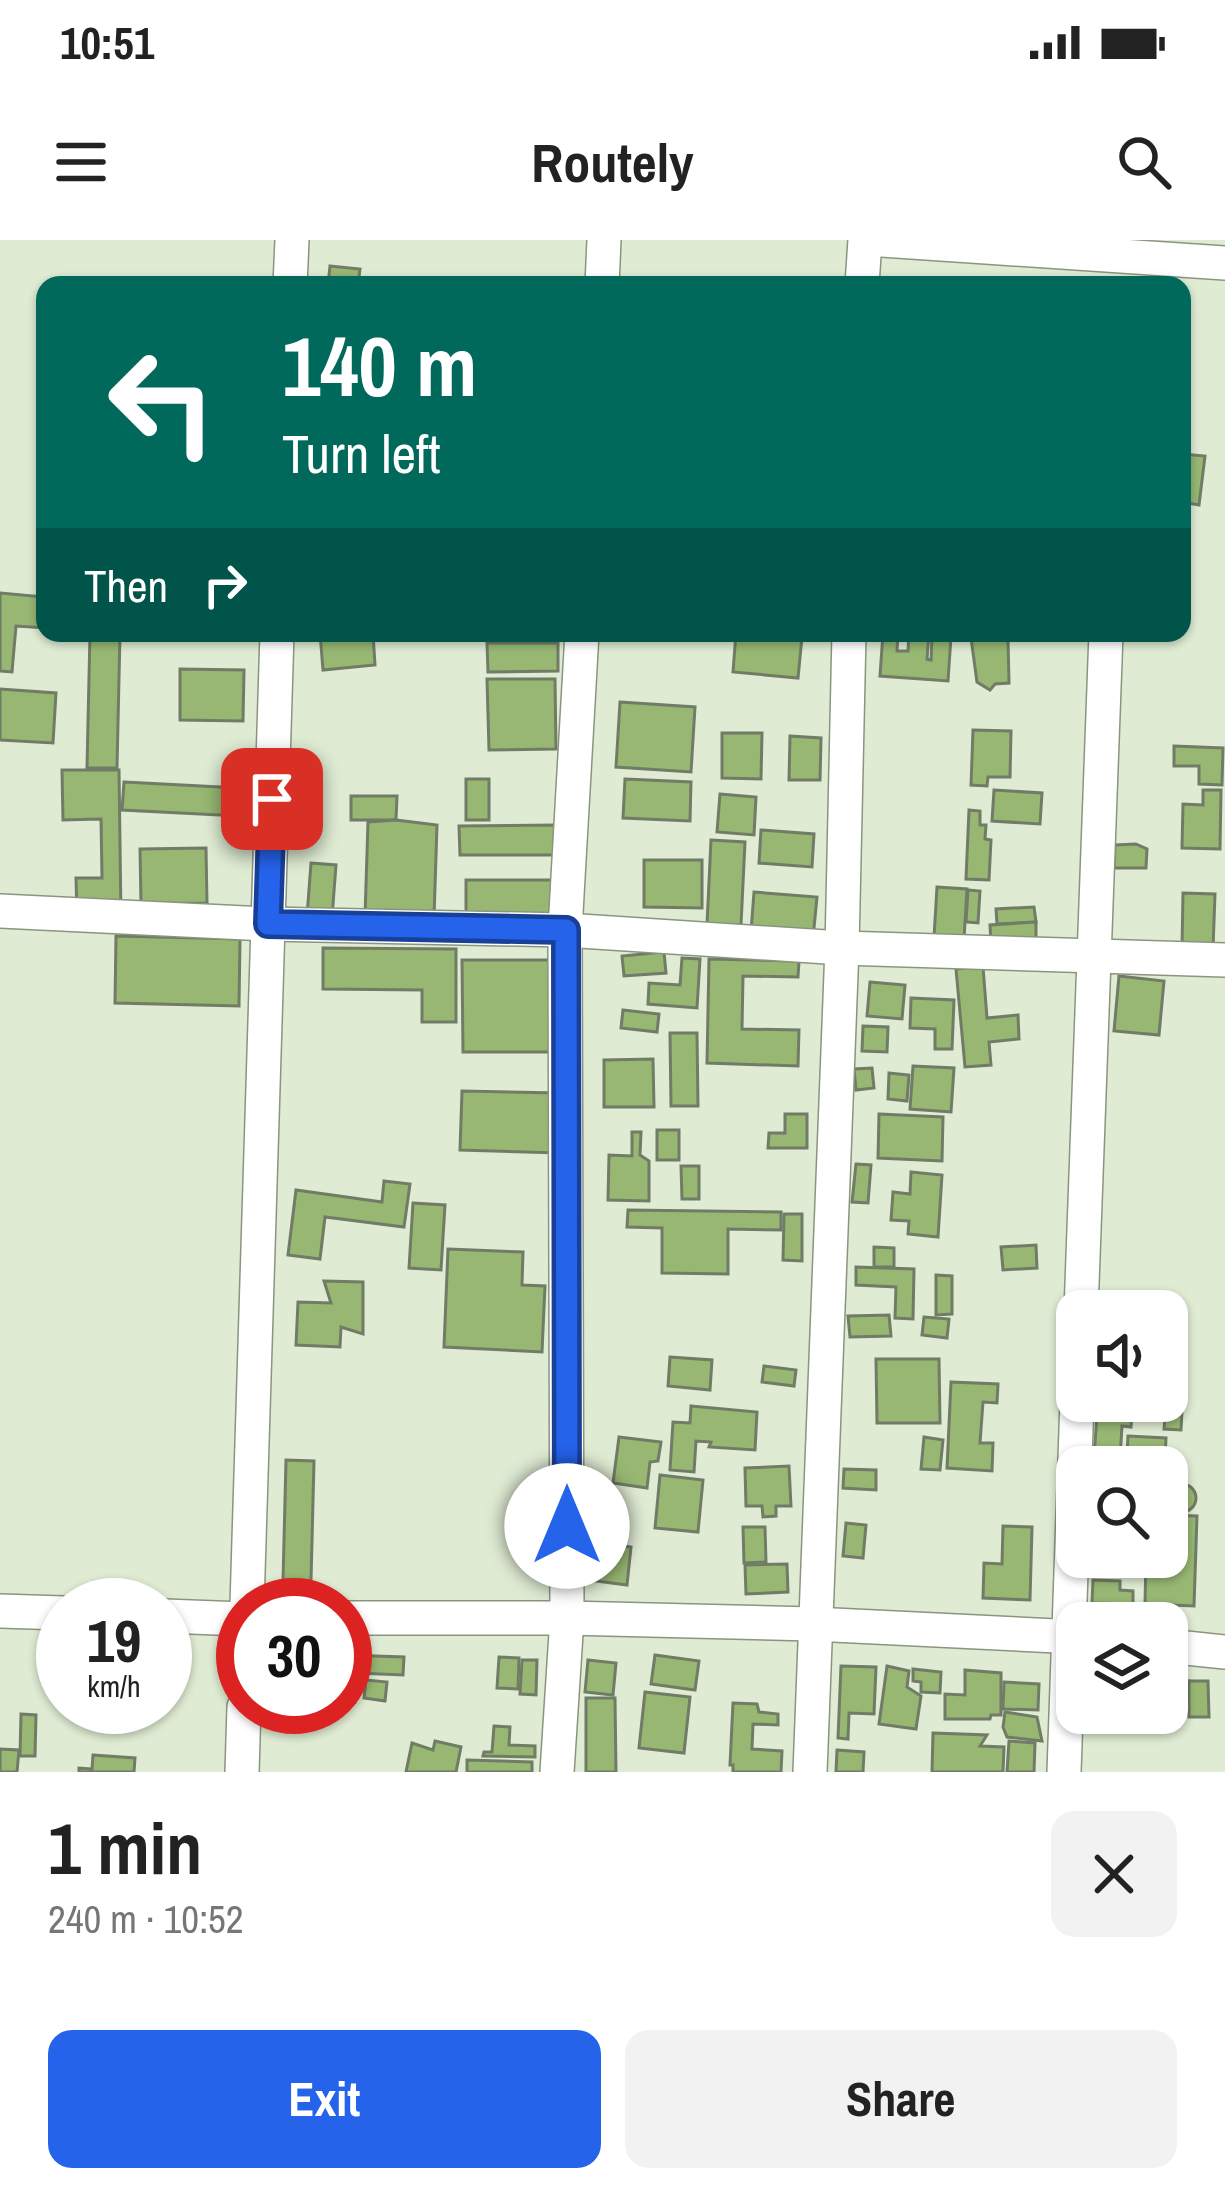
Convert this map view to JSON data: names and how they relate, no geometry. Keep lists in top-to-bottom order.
{
  "page": {
    "status": "10:51",
    "header": "Routely",
    "turn": ["140 m", "Turn left"],
    "then": "Then",
    "speed": "19 km/h",
    "limit": "30",
    "heading": ["1 min", "240 m · 10:52"],
    "buttons": ["Exit", "Share"]
  }
}
